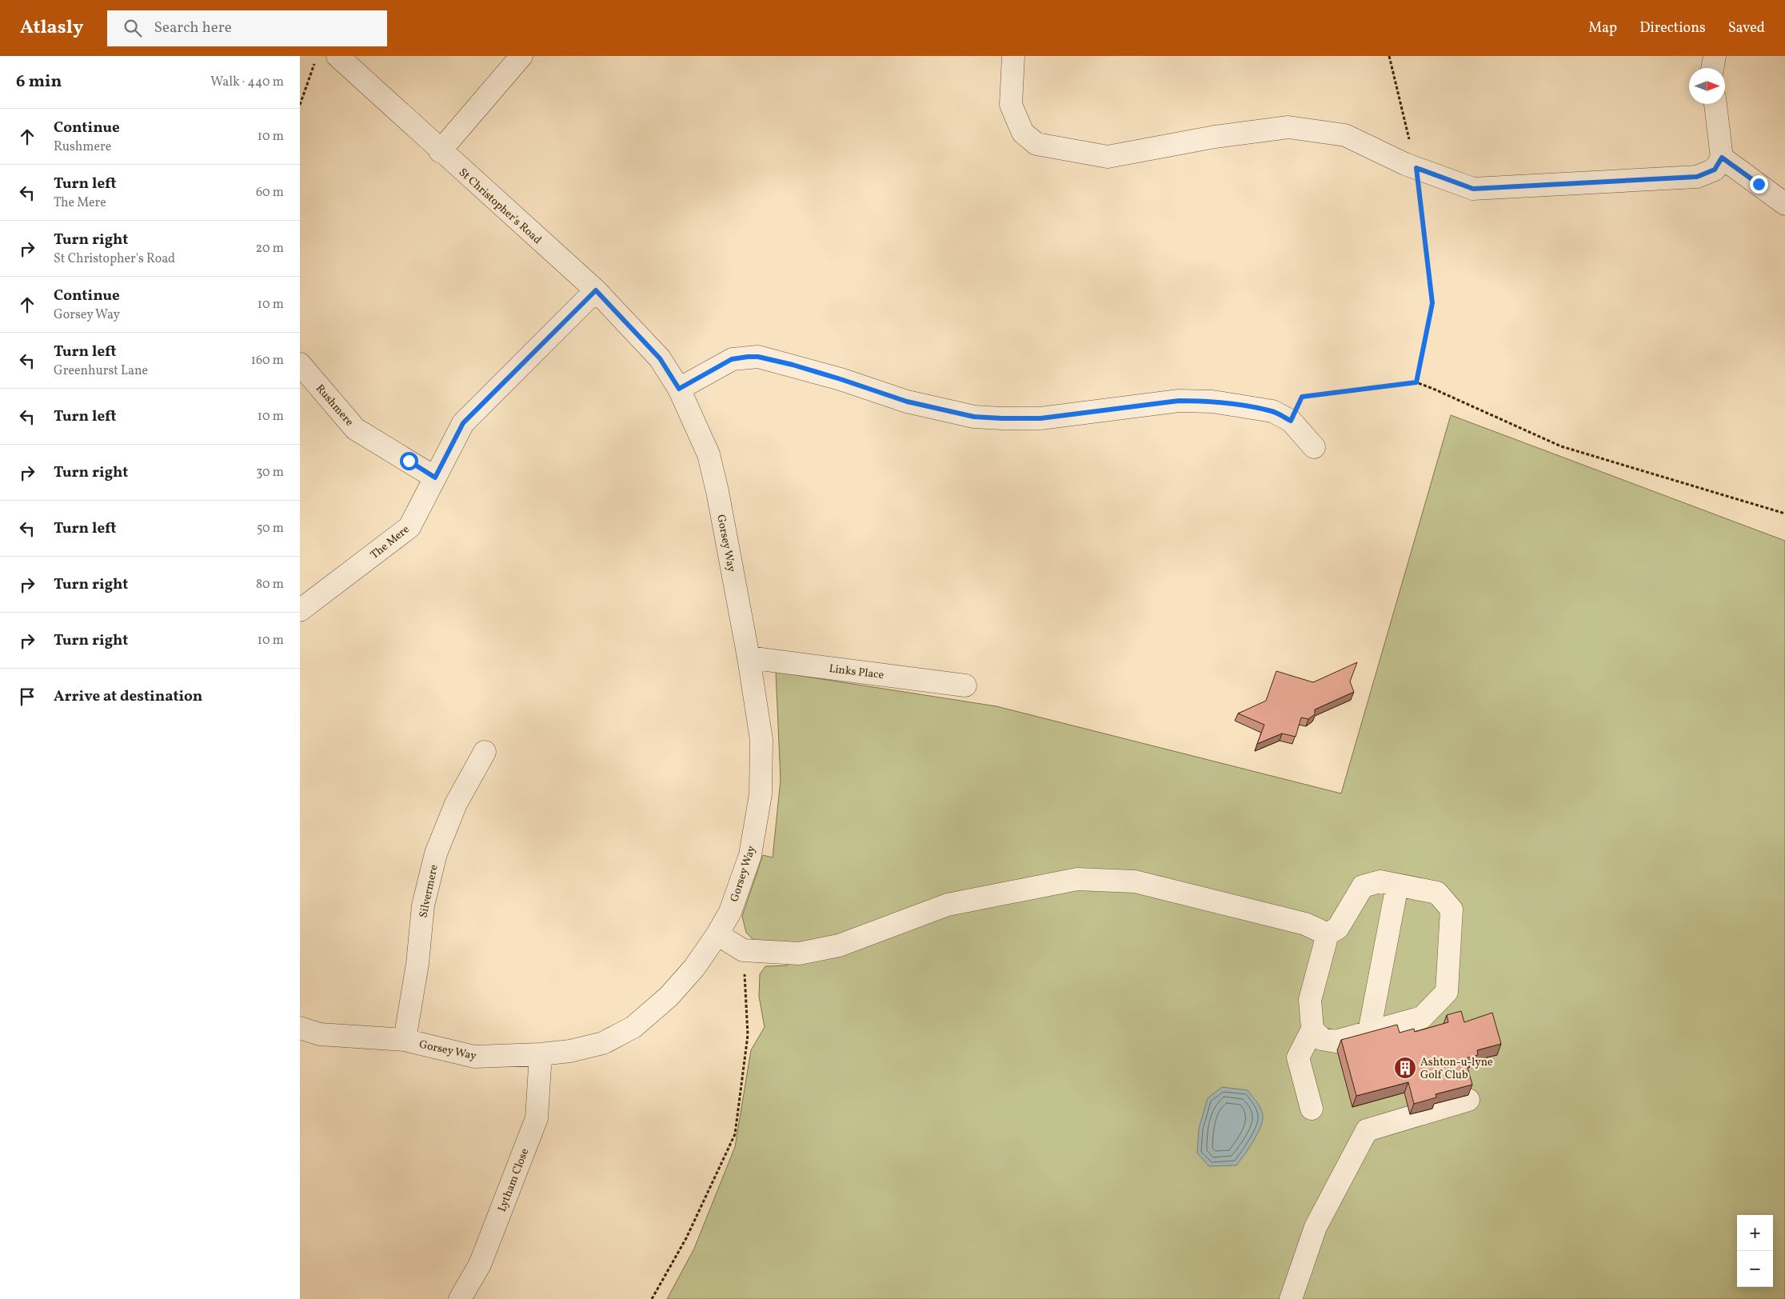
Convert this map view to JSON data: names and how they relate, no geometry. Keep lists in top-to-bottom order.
{
  "streets": {
    "street": [
      "St Christopher's Road",
      "Rushmere",
      "The Mere",
      "Gorsey Way",
      "Links Place",
      "Silvermere",
      "Lytham Close"
    ]
  },
  "crossings": [
    ["St Christopher's Road", "The Mere"],
    ["St Christopher's Road", "Gorsey Way"],
    ["Rushmere", "The Mere"],
    ["Gorsey Way", "Links Place"],
    ["Gorsey Way", "Silvermere"],
    ["Gorsey Way", "Lytham Close"]
  ],
  "places": {
    "building": ["Ashton-u-lyne Golf Club"]
  },
  "north": "right",
  "page": {
    "header": "Atlasly",
    "search": "Search here",
    "nav": ["Map", "Directions", "Saved"],
    "heading": ["6 min", "Walk · 440 m"],
    "list": [
      ["Continue", "Rushmere", "10 m"],
      ["Turn left", "The Mere", "60 m"],
      ["Turn right", "St Christopher's Road", "20 m"],
      ["Continue", "Gorsey Way", "10 m"],
      ["Turn left", "Greenhurst Lane", "160 m"],
      ["Turn left", "10 m"],
      ["Turn right", "30 m"],
      ["Turn left", "50 m"],
      ["Turn right", "80 m"],
      ["Turn right", "10 m"],
      "Arrive at destination"
    ],
    "map_buttons": ["+", "−"]
  }
}
